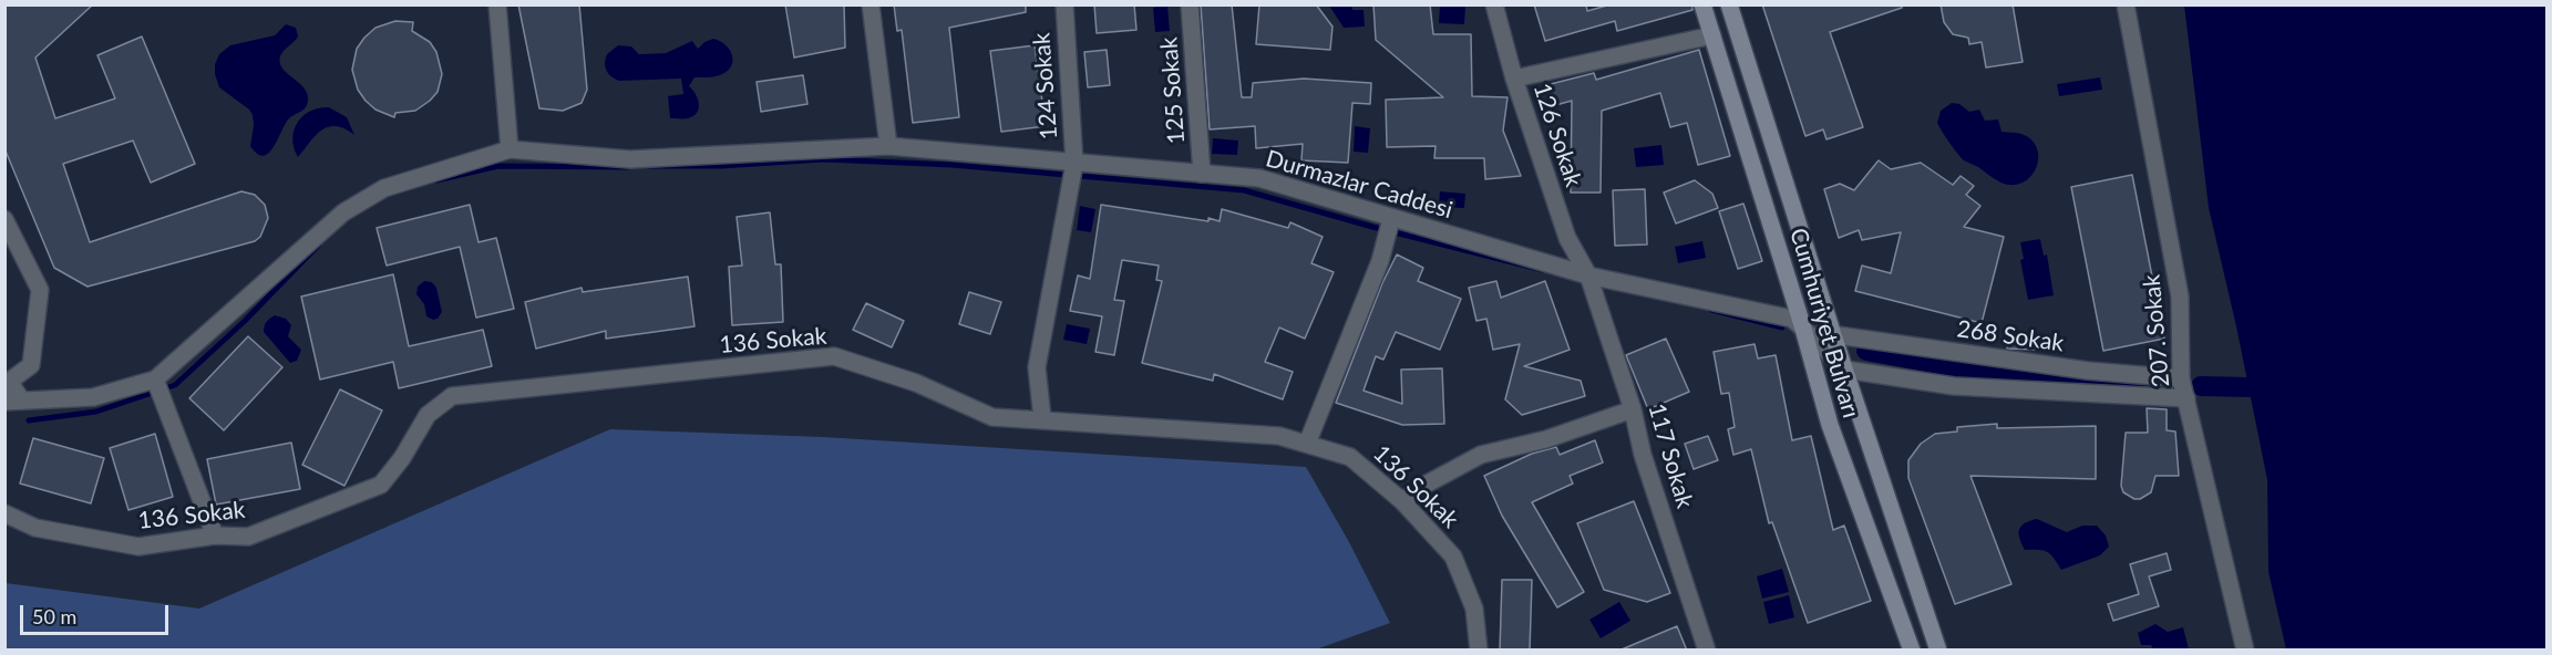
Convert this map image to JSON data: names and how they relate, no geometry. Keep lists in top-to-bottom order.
{
  "streets": {
    "main road": ["Cumhuriyet Bulvarı"],
    "street": [
      "124 Sokak",
      "125 Sokak",
      "126 Sokak",
      "Durmazlar Caddesi",
      "207. Sokak",
      "268 Sokak",
      "136 Sokak",
      "117 Sokak"
    ]
  },
  "crossings": [
    ["124 Sokak", "Durmazlar Caddesi"],
    ["124 Sokak", "136 Sokak"],
    ["125 Sokak", "Durmazlar Caddesi"],
    ["126 Sokak", "Durmazlar Caddesi"],
    ["126 Sokak", "117 Sokak"],
    ["Durmazlar Caddesi", "Cumhuriyet Bulvarı"],
    ["Durmazlar Caddesi", "268 Sokak"],
    ["Durmazlar Caddesi", "117 Sokak"],
    ["Cumhuriyet Bulvarı", "268 Sokak"],
    ["207. Sokak", "268 Sokak"]
  ],
  "scale_bar": "50 m"
}
